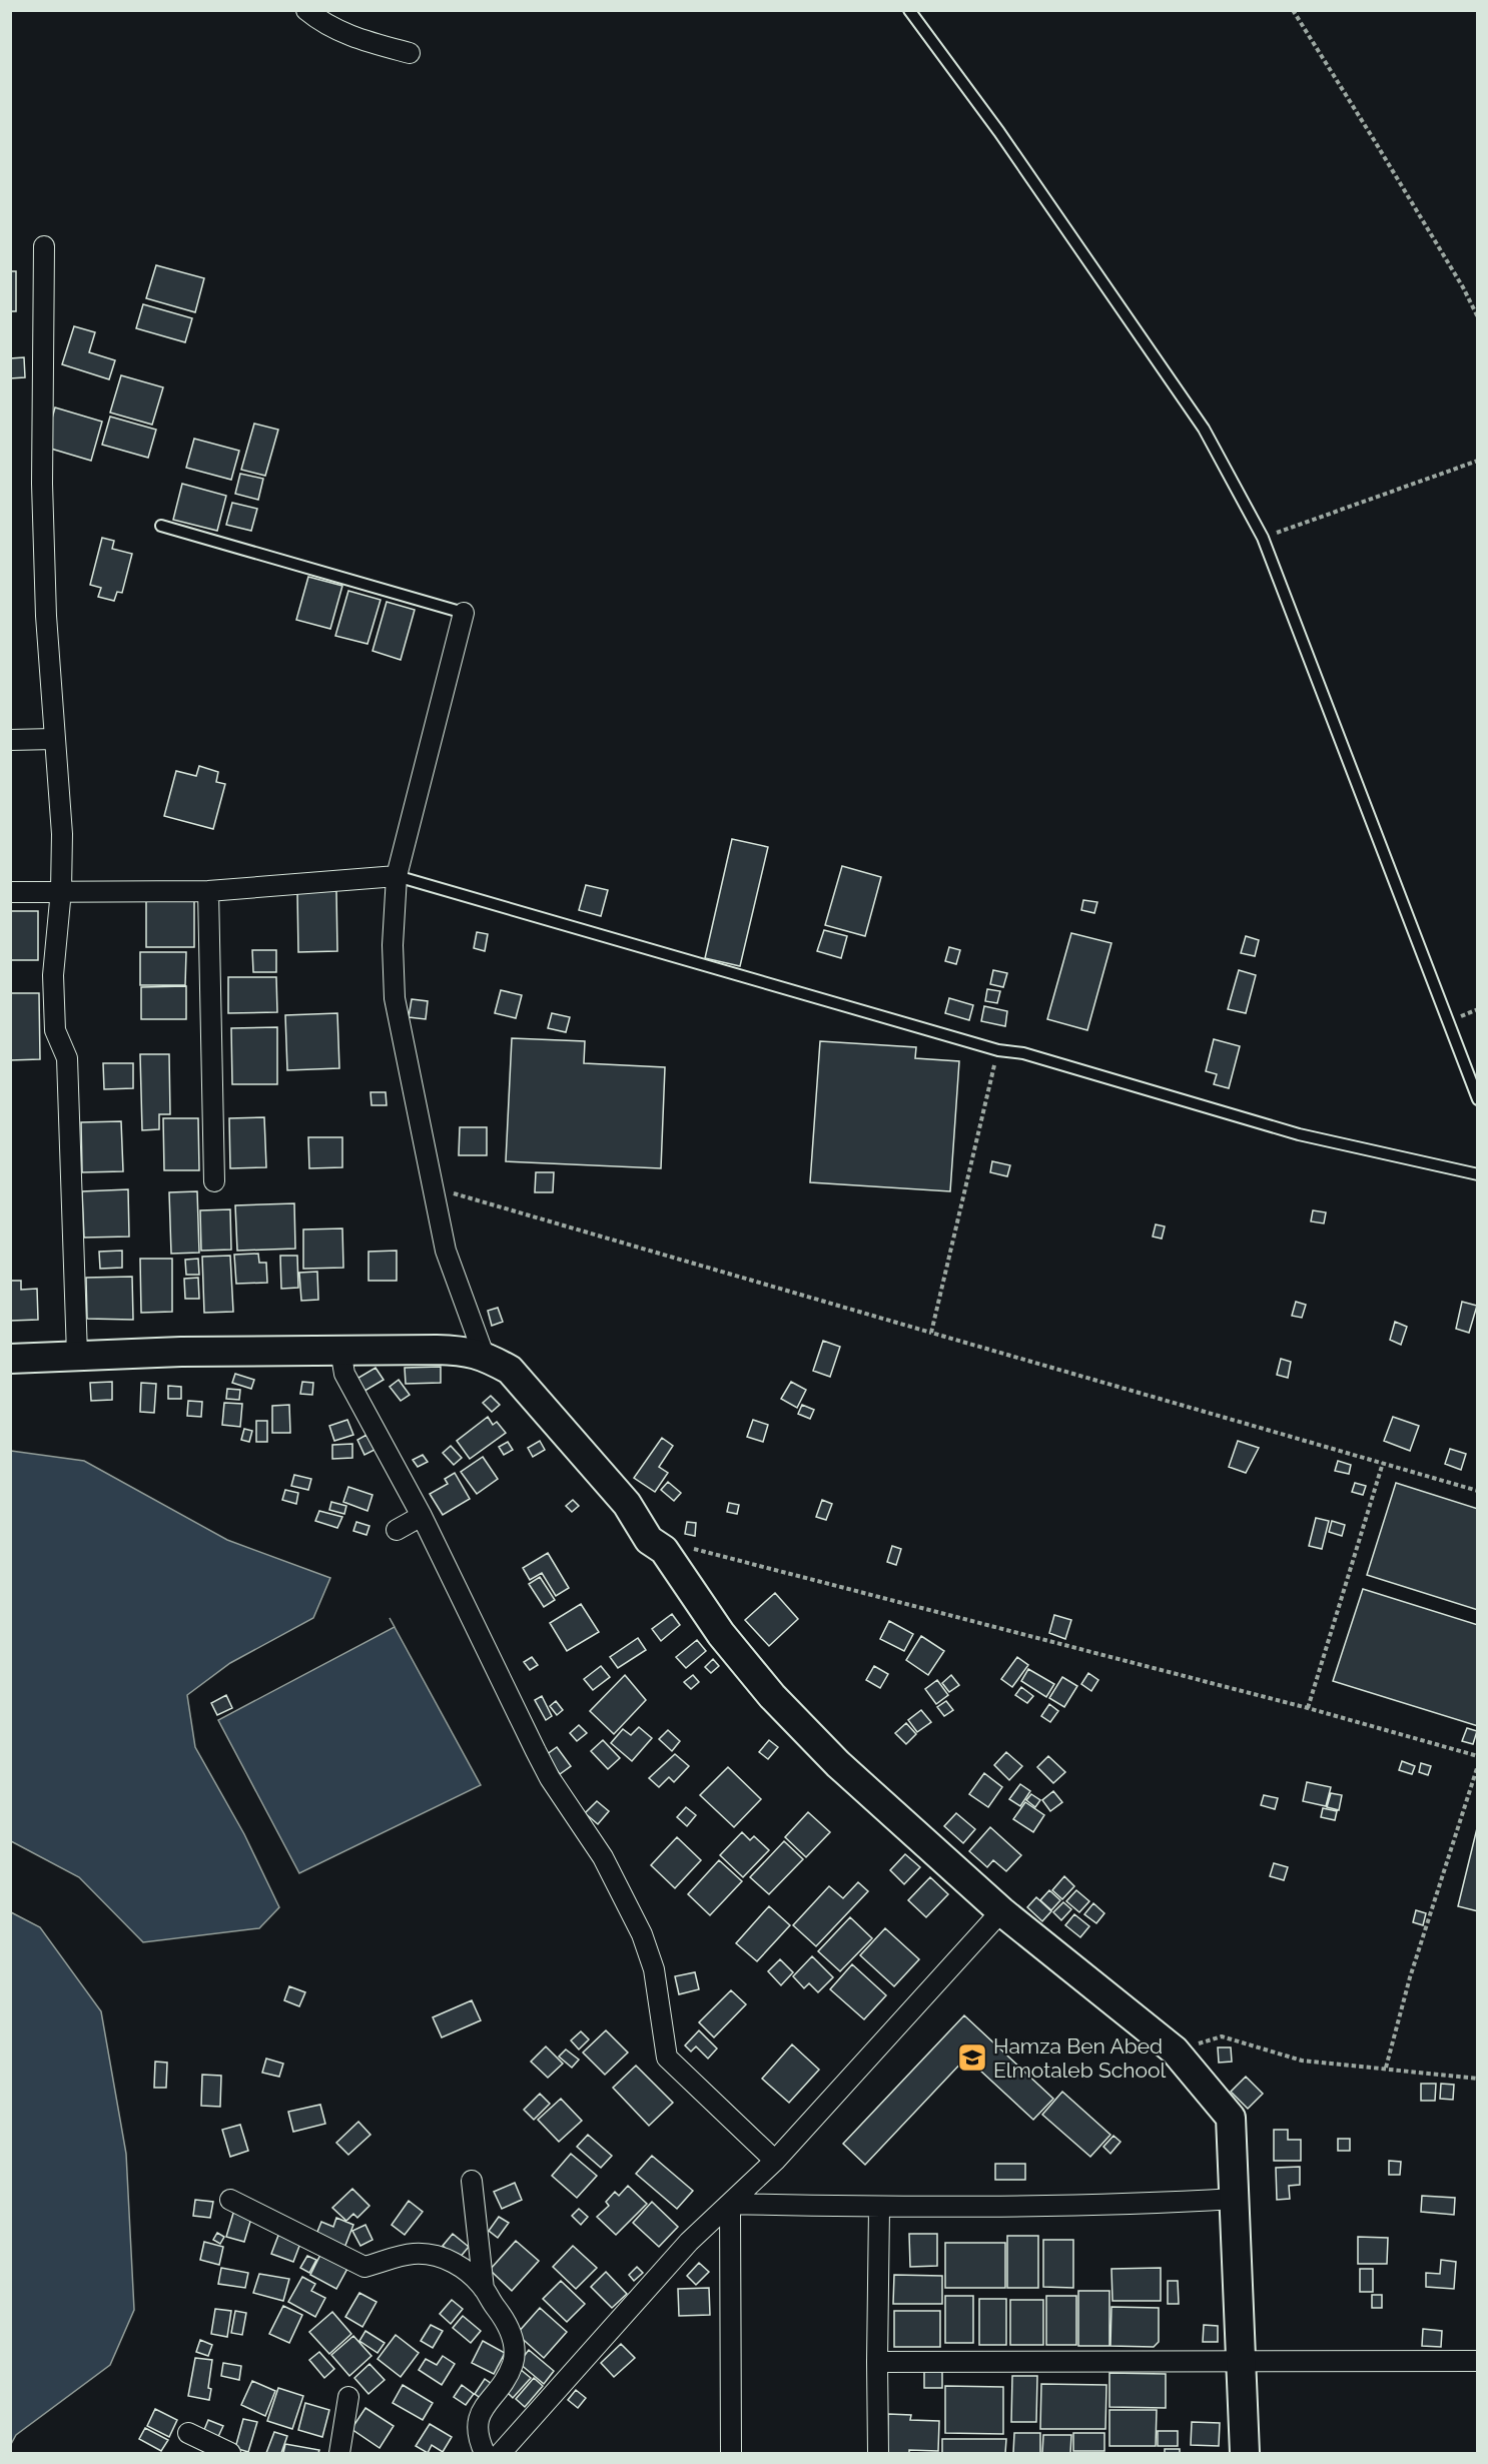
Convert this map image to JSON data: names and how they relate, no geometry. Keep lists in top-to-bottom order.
{
  "places": {
    "school or university": ["Hamza Ben Abed Elmotaleb School"]
  }
}
